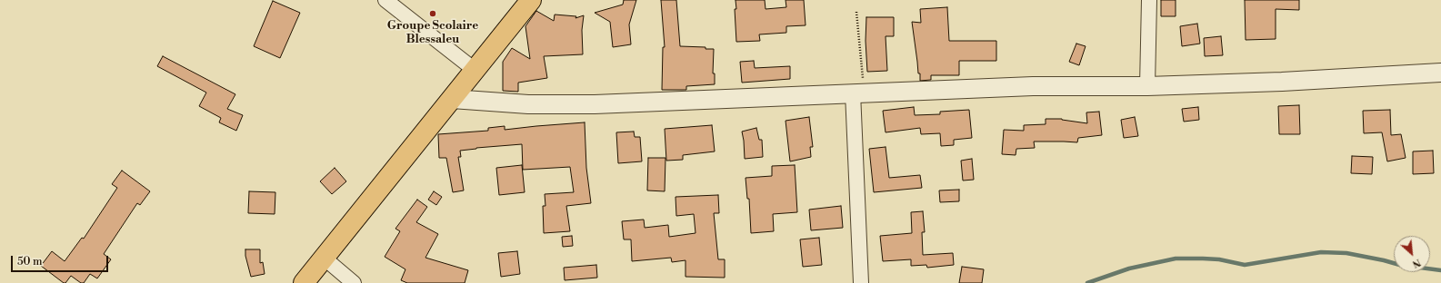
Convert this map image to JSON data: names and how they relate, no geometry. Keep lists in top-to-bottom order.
{
  "places": ["Groupe Scolaire Blessaleu"],
  "scale_bar": "50 m",
  "north": "bottom right"
}
